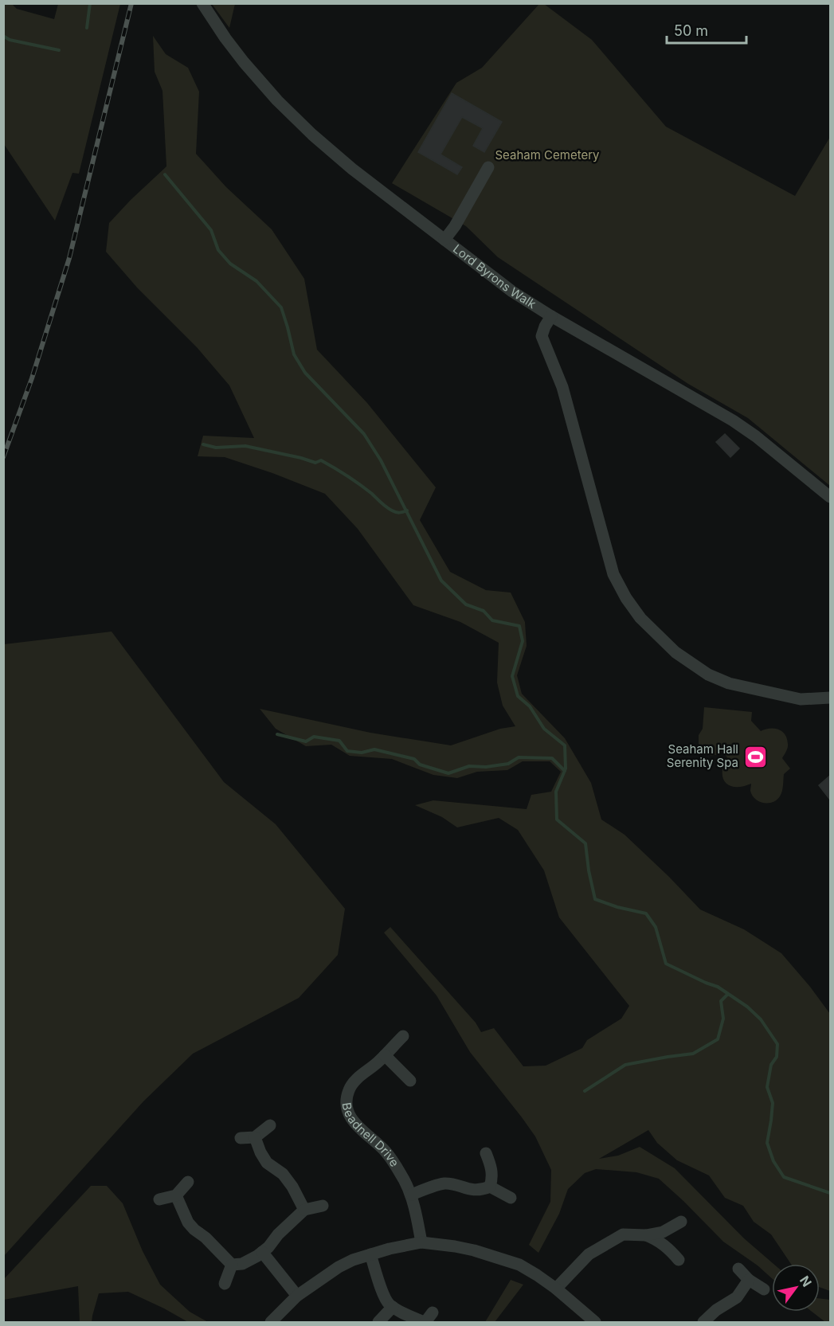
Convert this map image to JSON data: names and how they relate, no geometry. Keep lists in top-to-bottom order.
{
  "streets": {
    "street": ["Lord Byrons Walk", "Beadnell Drive"]
  },
  "parks": ["Seaham Cemetery"],
  "places": {
    "sports": ["Seaham Hall Serenity Spa"]
  },
  "scale_bar": "50 m",
  "north": "top right"
}
